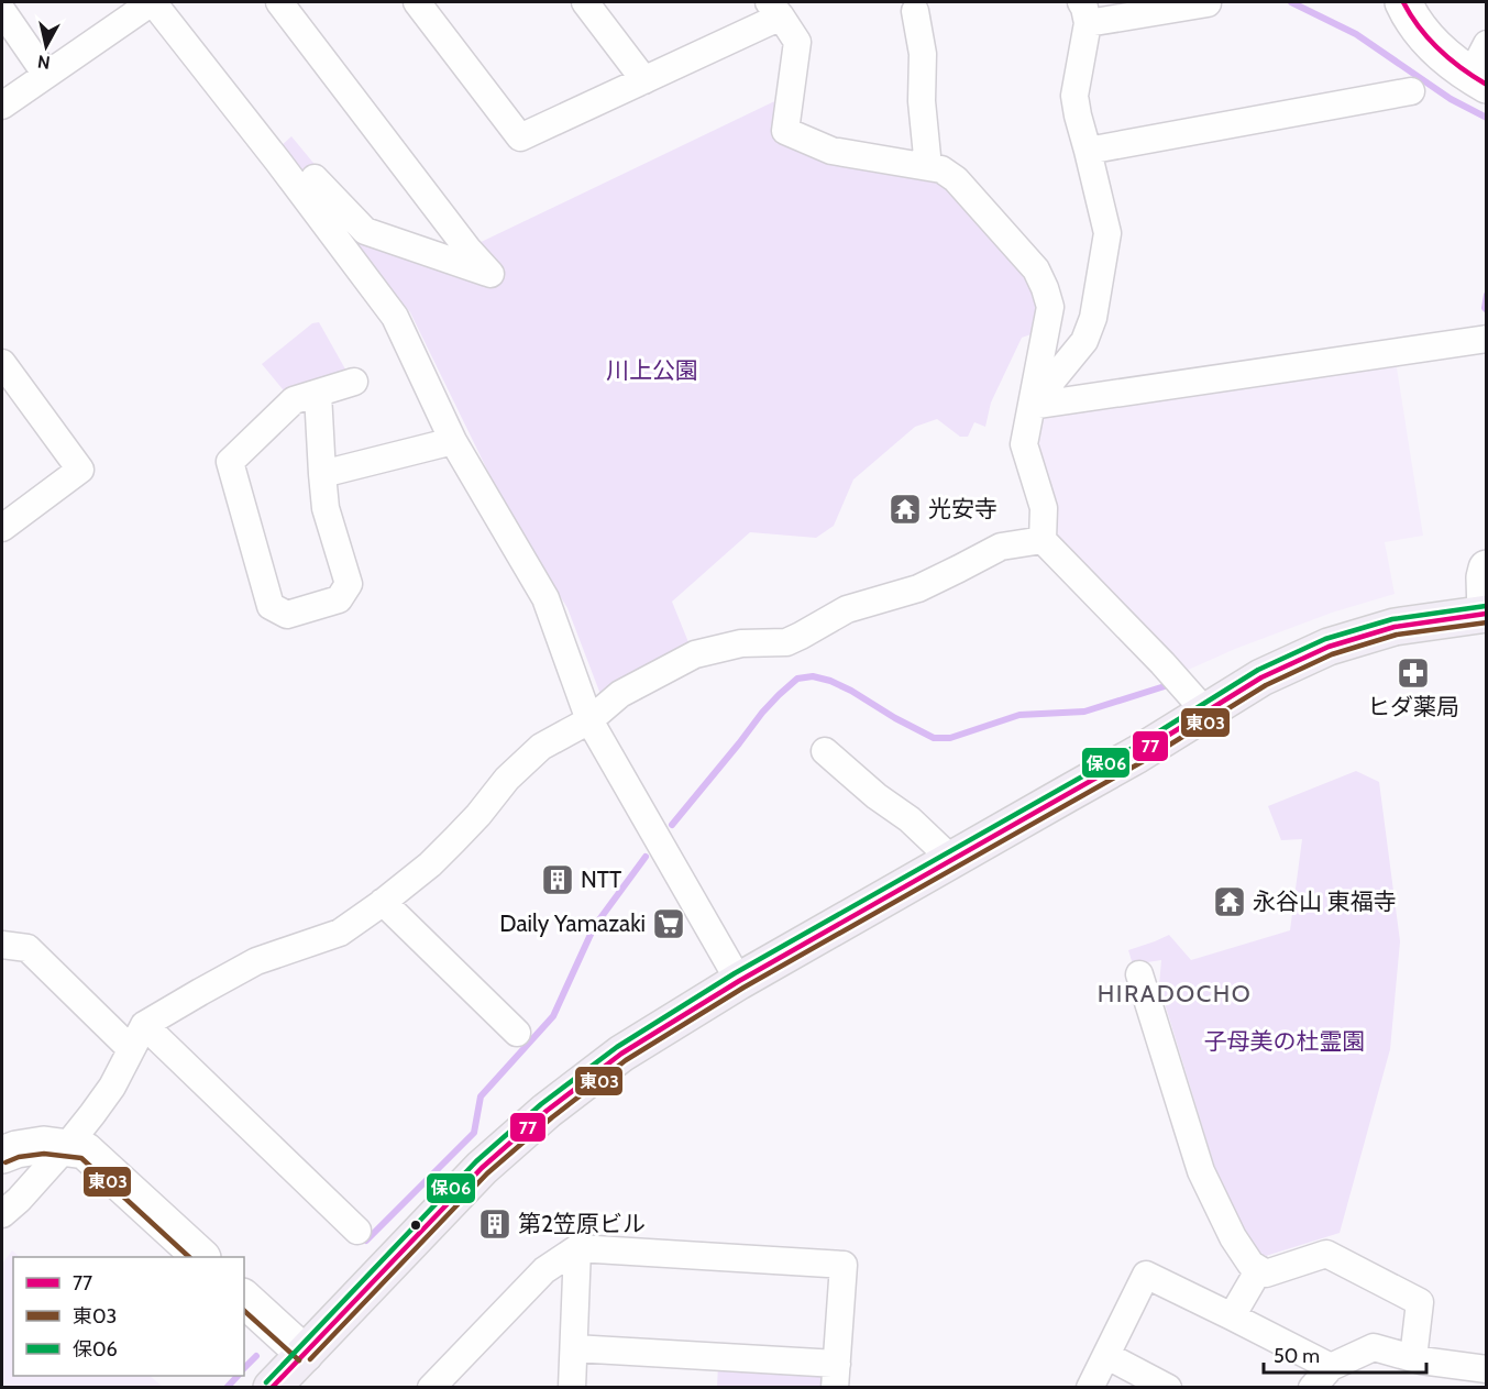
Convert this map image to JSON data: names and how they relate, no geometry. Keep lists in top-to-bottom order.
{
  "districts": ["HIRADOCHO"],
  "parks": ["川上公園", "子母美の杜霊園"],
  "places": {
    "temple": ["光安寺", "永谷山 東福寺"],
    "pharmacy": ["ヒダ薬局"],
    "building": ["NTT", "第2笠原ビル"],
    "supermarket": ["Daily Yamazaki"]
  },
  "lines": ["transit line 77", "transit line 保06", "transit line 東03"],
  "legend": ["77", "東03", "保06"],
  "scale_bar": "50 m",
  "north": "bottom"
}
